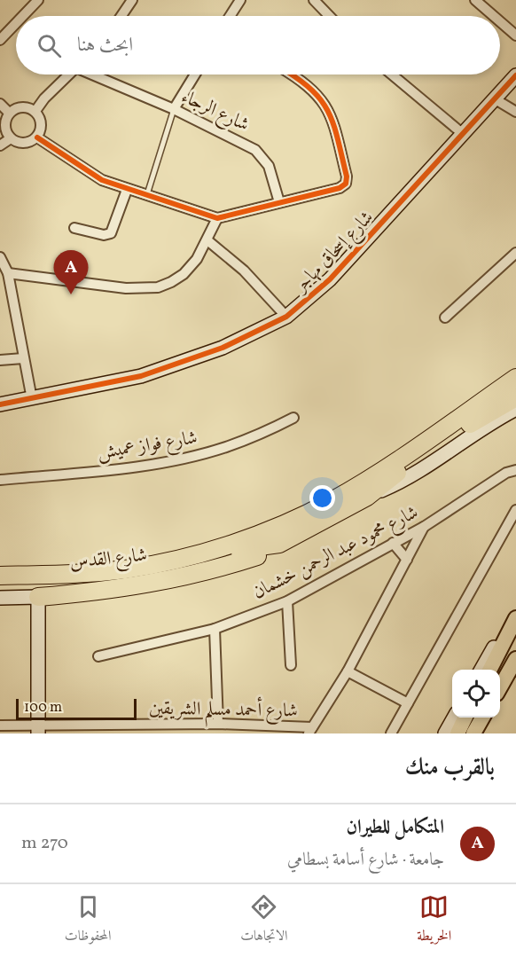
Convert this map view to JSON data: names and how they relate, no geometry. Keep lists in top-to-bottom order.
{
  "streets": {
    "highway": ["شارع القدس"],
    "street": [
      "شارع الرجاء",
      "شارع إسحاق مهاجر",
      "شارع فواز عميش",
      "شارع محمود عبد الرحمن خشمان",
      "شارع أحمد مسلم الشريقين"
    ]
  },
  "scale_bar": "100 m",
  "page": {
    "search": "ابحث هنا",
    "pins": "A",
    "scale": "100 m",
    "heading": "بالقرب منك",
    "list": [
      {
        "mark": "A",
        "name": "المتكامل للطيران",
        "note": "جامعة · شارع أسامة بسطامي",
        "value": "270 m"
      }
    ],
    "nav": ["الخريطة", "الاتجاهات", "المحفوظات"]
  }
}
